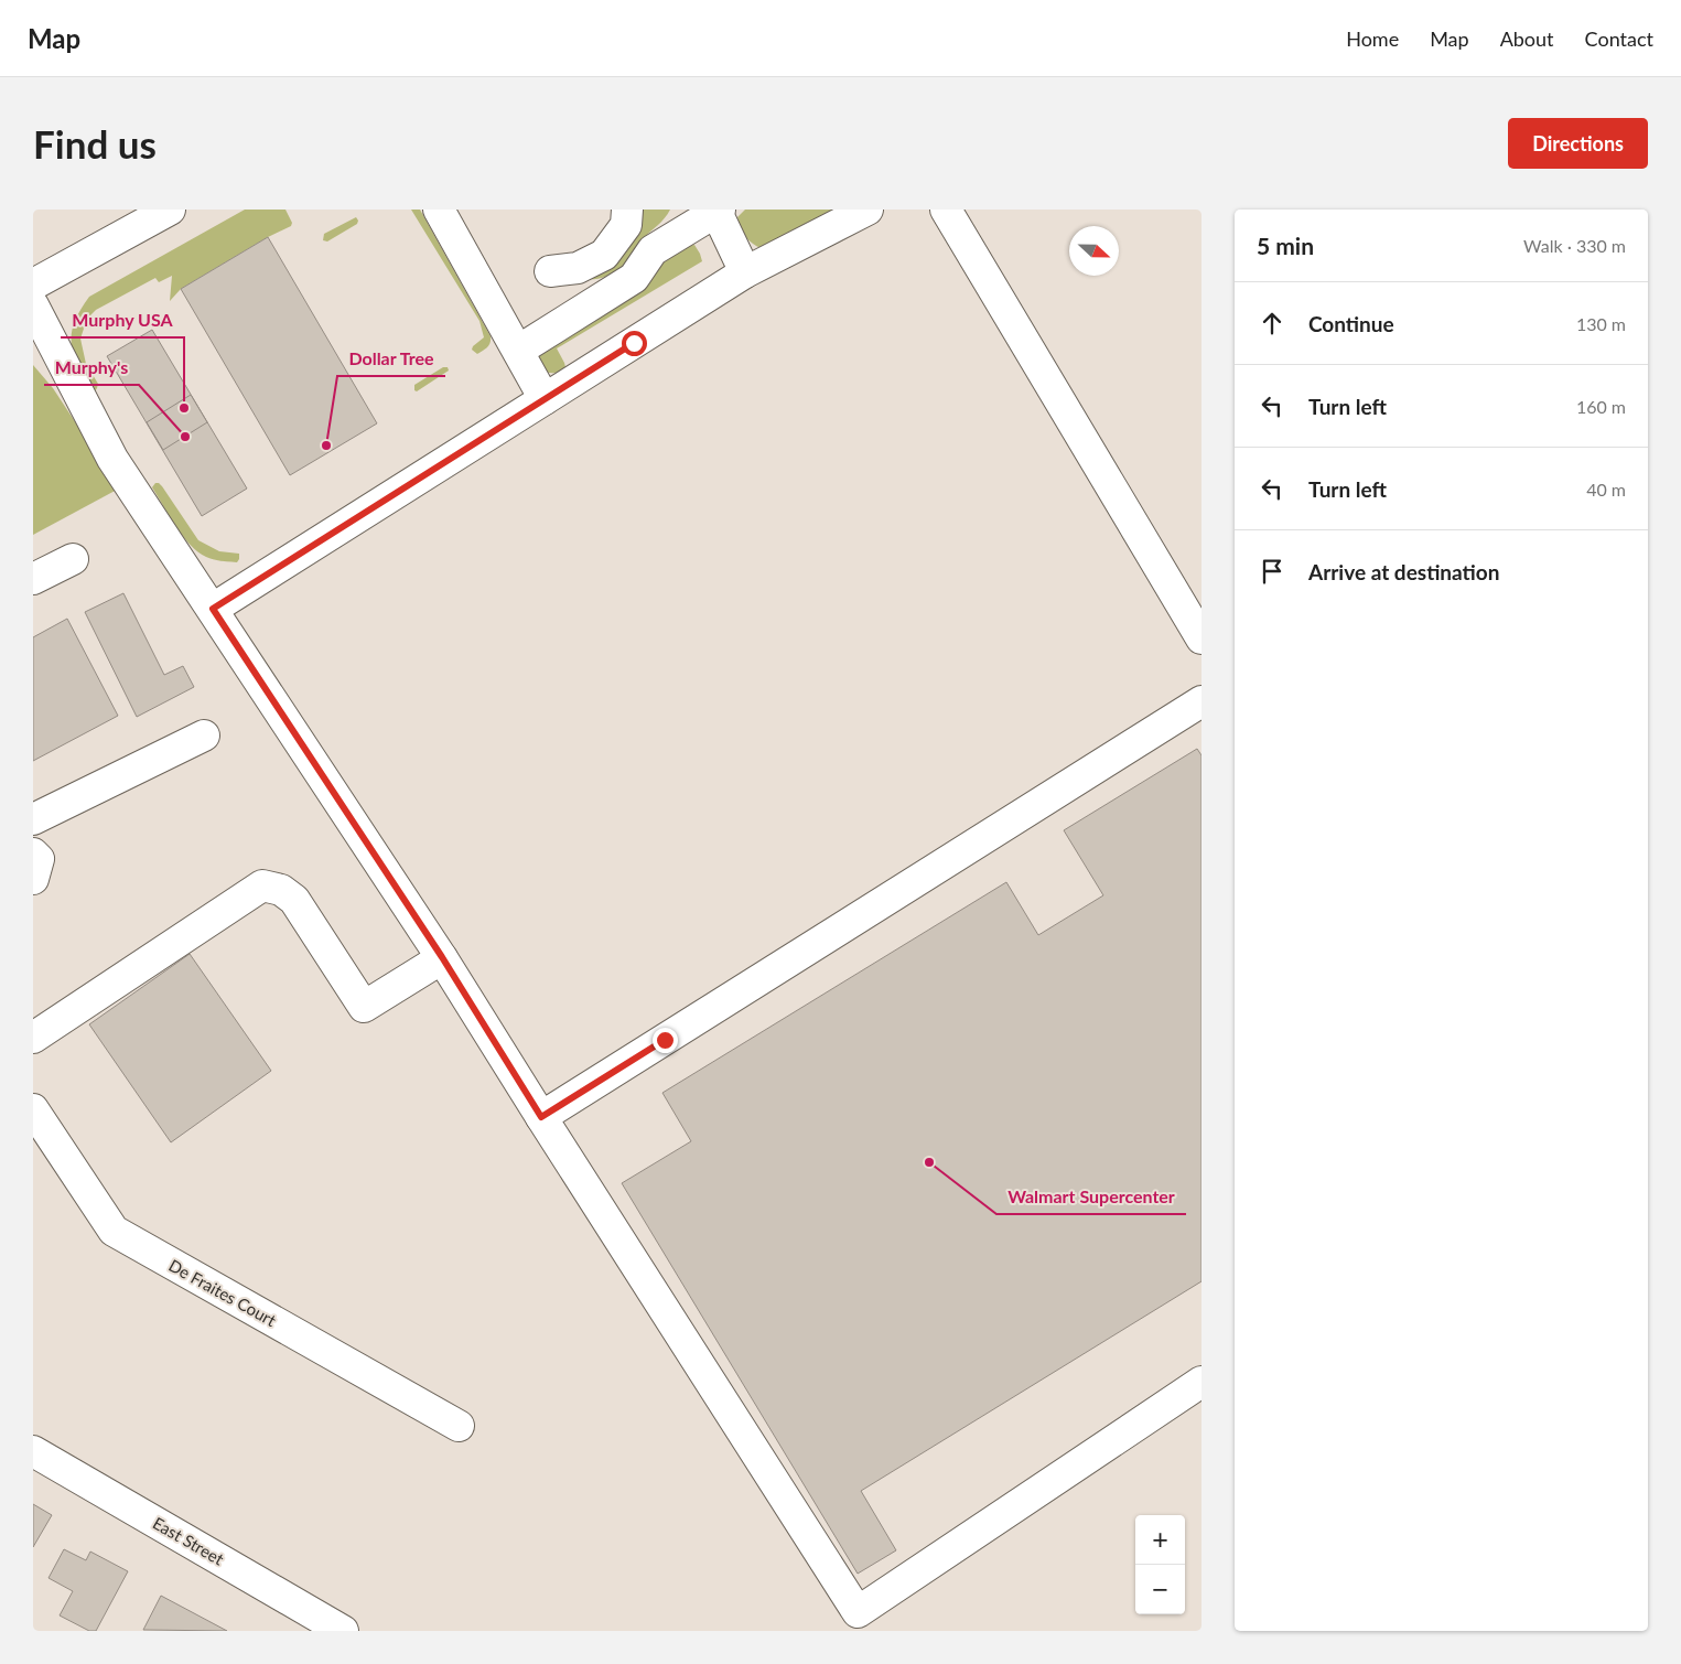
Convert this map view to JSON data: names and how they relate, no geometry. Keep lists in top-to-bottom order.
{
  "streets": {
    "street": ["De Fraites Court", "East Street"]
  },
  "places": [
    "Murphy USA",
    "Murphy's",
    "Dollar Tree",
    "Walmart Supercenter"
  ],
  "north": "right",
  "page": {
    "header": "Map",
    "nav": [
      "Home",
      "Map",
      "About",
      "Contact"
    ],
    "buttons": "Directions",
    "title": "Find us",
    "heading": ["5 min", "Walk · 330 m"],
    "list": [
      ["Continue", "130 m"],
      ["Turn left", "160 m"],
      ["Turn left", "40 m"],
      "Arrive at destination"
    ],
    "map_buttons": ["+", "−"]
  }
}
